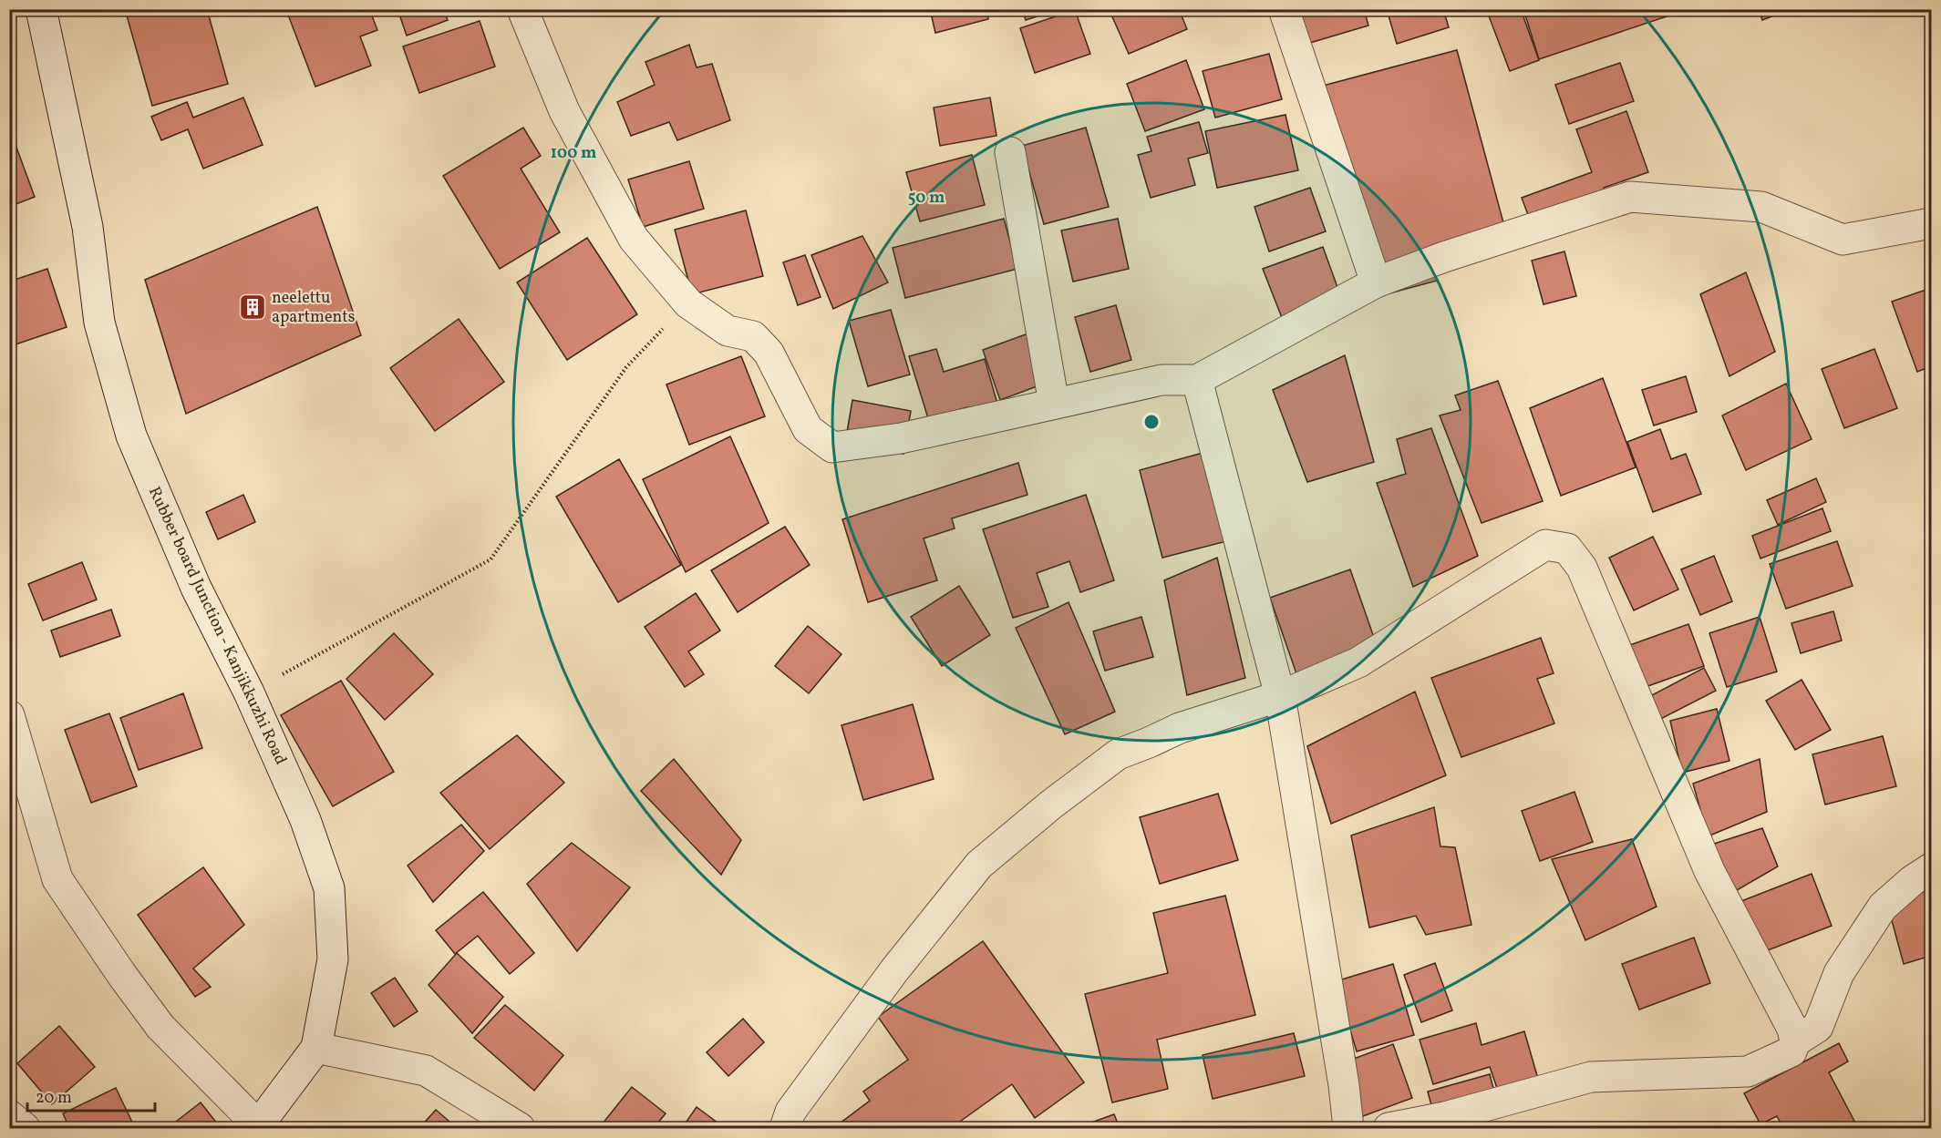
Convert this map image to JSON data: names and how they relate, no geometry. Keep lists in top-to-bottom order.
{
  "streets": {
    "street": ["Rubber board Junction - Kanjikkuzhi Road"]
  },
  "places": {
    "building": ["neelettu apartments"]
  },
  "scale_bar": "20 m",
  "rings": ["100 m", "50 m"]
}
